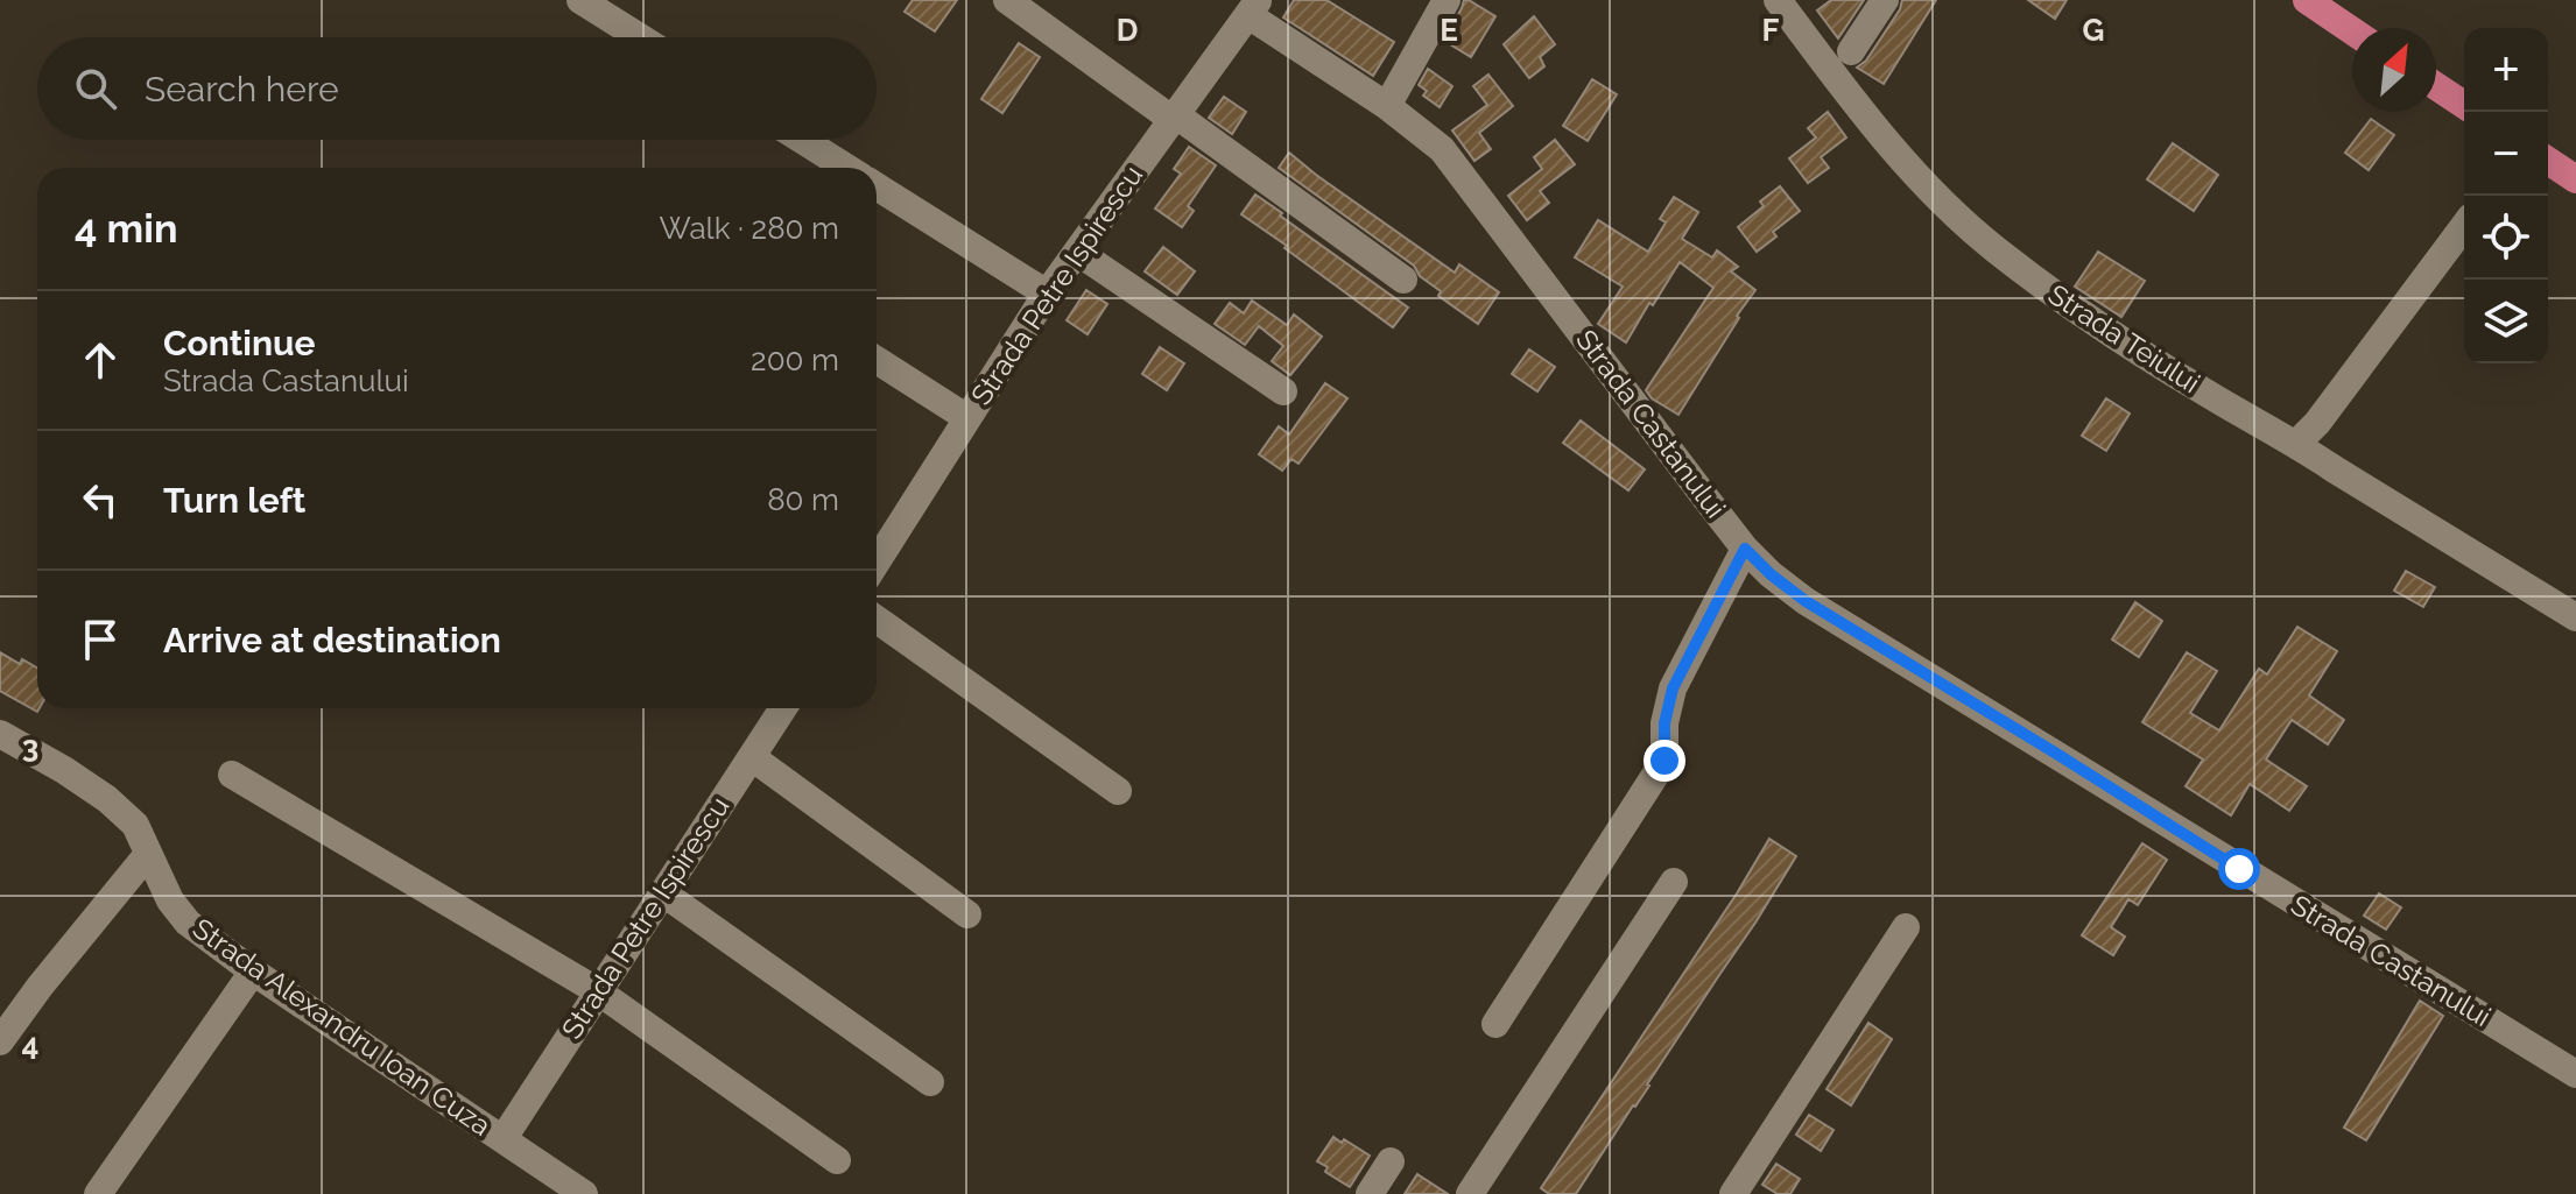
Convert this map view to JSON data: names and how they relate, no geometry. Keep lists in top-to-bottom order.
{
  "streets": {
    "street": [
      "Strada Petre Ispirescu",
      "Strada Teiului",
      "Strada Castanului",
      "Strada Alexandru Ioan Cuza"
    ]
  },
  "crossings": [
    ["Strada Petre Ispirescu", "Strada Castanului"],
    ["Strada Petre Ispirescu", "Strada Alexandru Ioan Cuza"]
  ],
  "north": "top right",
  "page": {
    "map_buttons": ["+", "−"],
    "search": "Search here",
    "heading": ["4 min", "Walk · 280 m"],
    "list": [
      ["Continue", "Strada Castanului", "200 m"],
      ["Turn left", "80 m"],
      "Arrive at destination"
    ]
  },
  "grid": {
    "columns": [
      "D",
      "E",
      "F",
      "G"
    ],
    "rows": ["3", "4"]
  }
}
